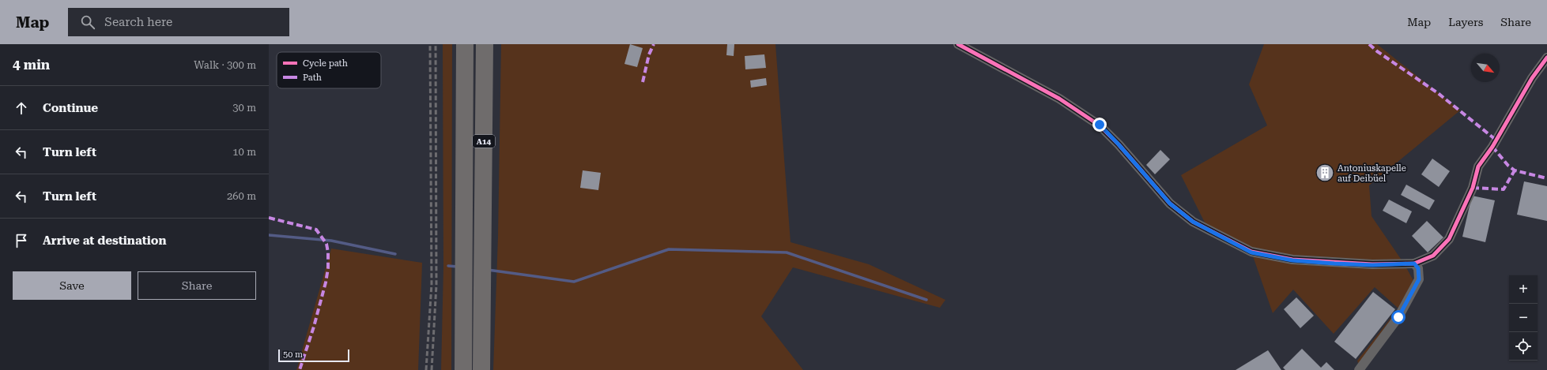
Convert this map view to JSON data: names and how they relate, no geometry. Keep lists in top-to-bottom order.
{
  "streets": {
    "highway": ["A14"]
  },
  "places": {
    "building": ["Antoniuskapelle auf Deibüel"]
  },
  "legend": ["Cycle path", "Path"],
  "scale_bar": "50 m",
  "north": "bottom right",
  "page": {
    "header": "Map",
    "search": "Search here",
    "nav": ["Map", "Layers", "Share"],
    "heading": ["4 min", "Walk · 300 m"],
    "list": [
      ["Continue", "30 m"],
      ["Turn left", "10 m"],
      ["Turn left", "260 m"],
      "Arrive at destination"
    ],
    "buttons": ["Save", "Share"],
    "map_buttons": ["+", "−"],
    "scale": "50 m"
  }
}
